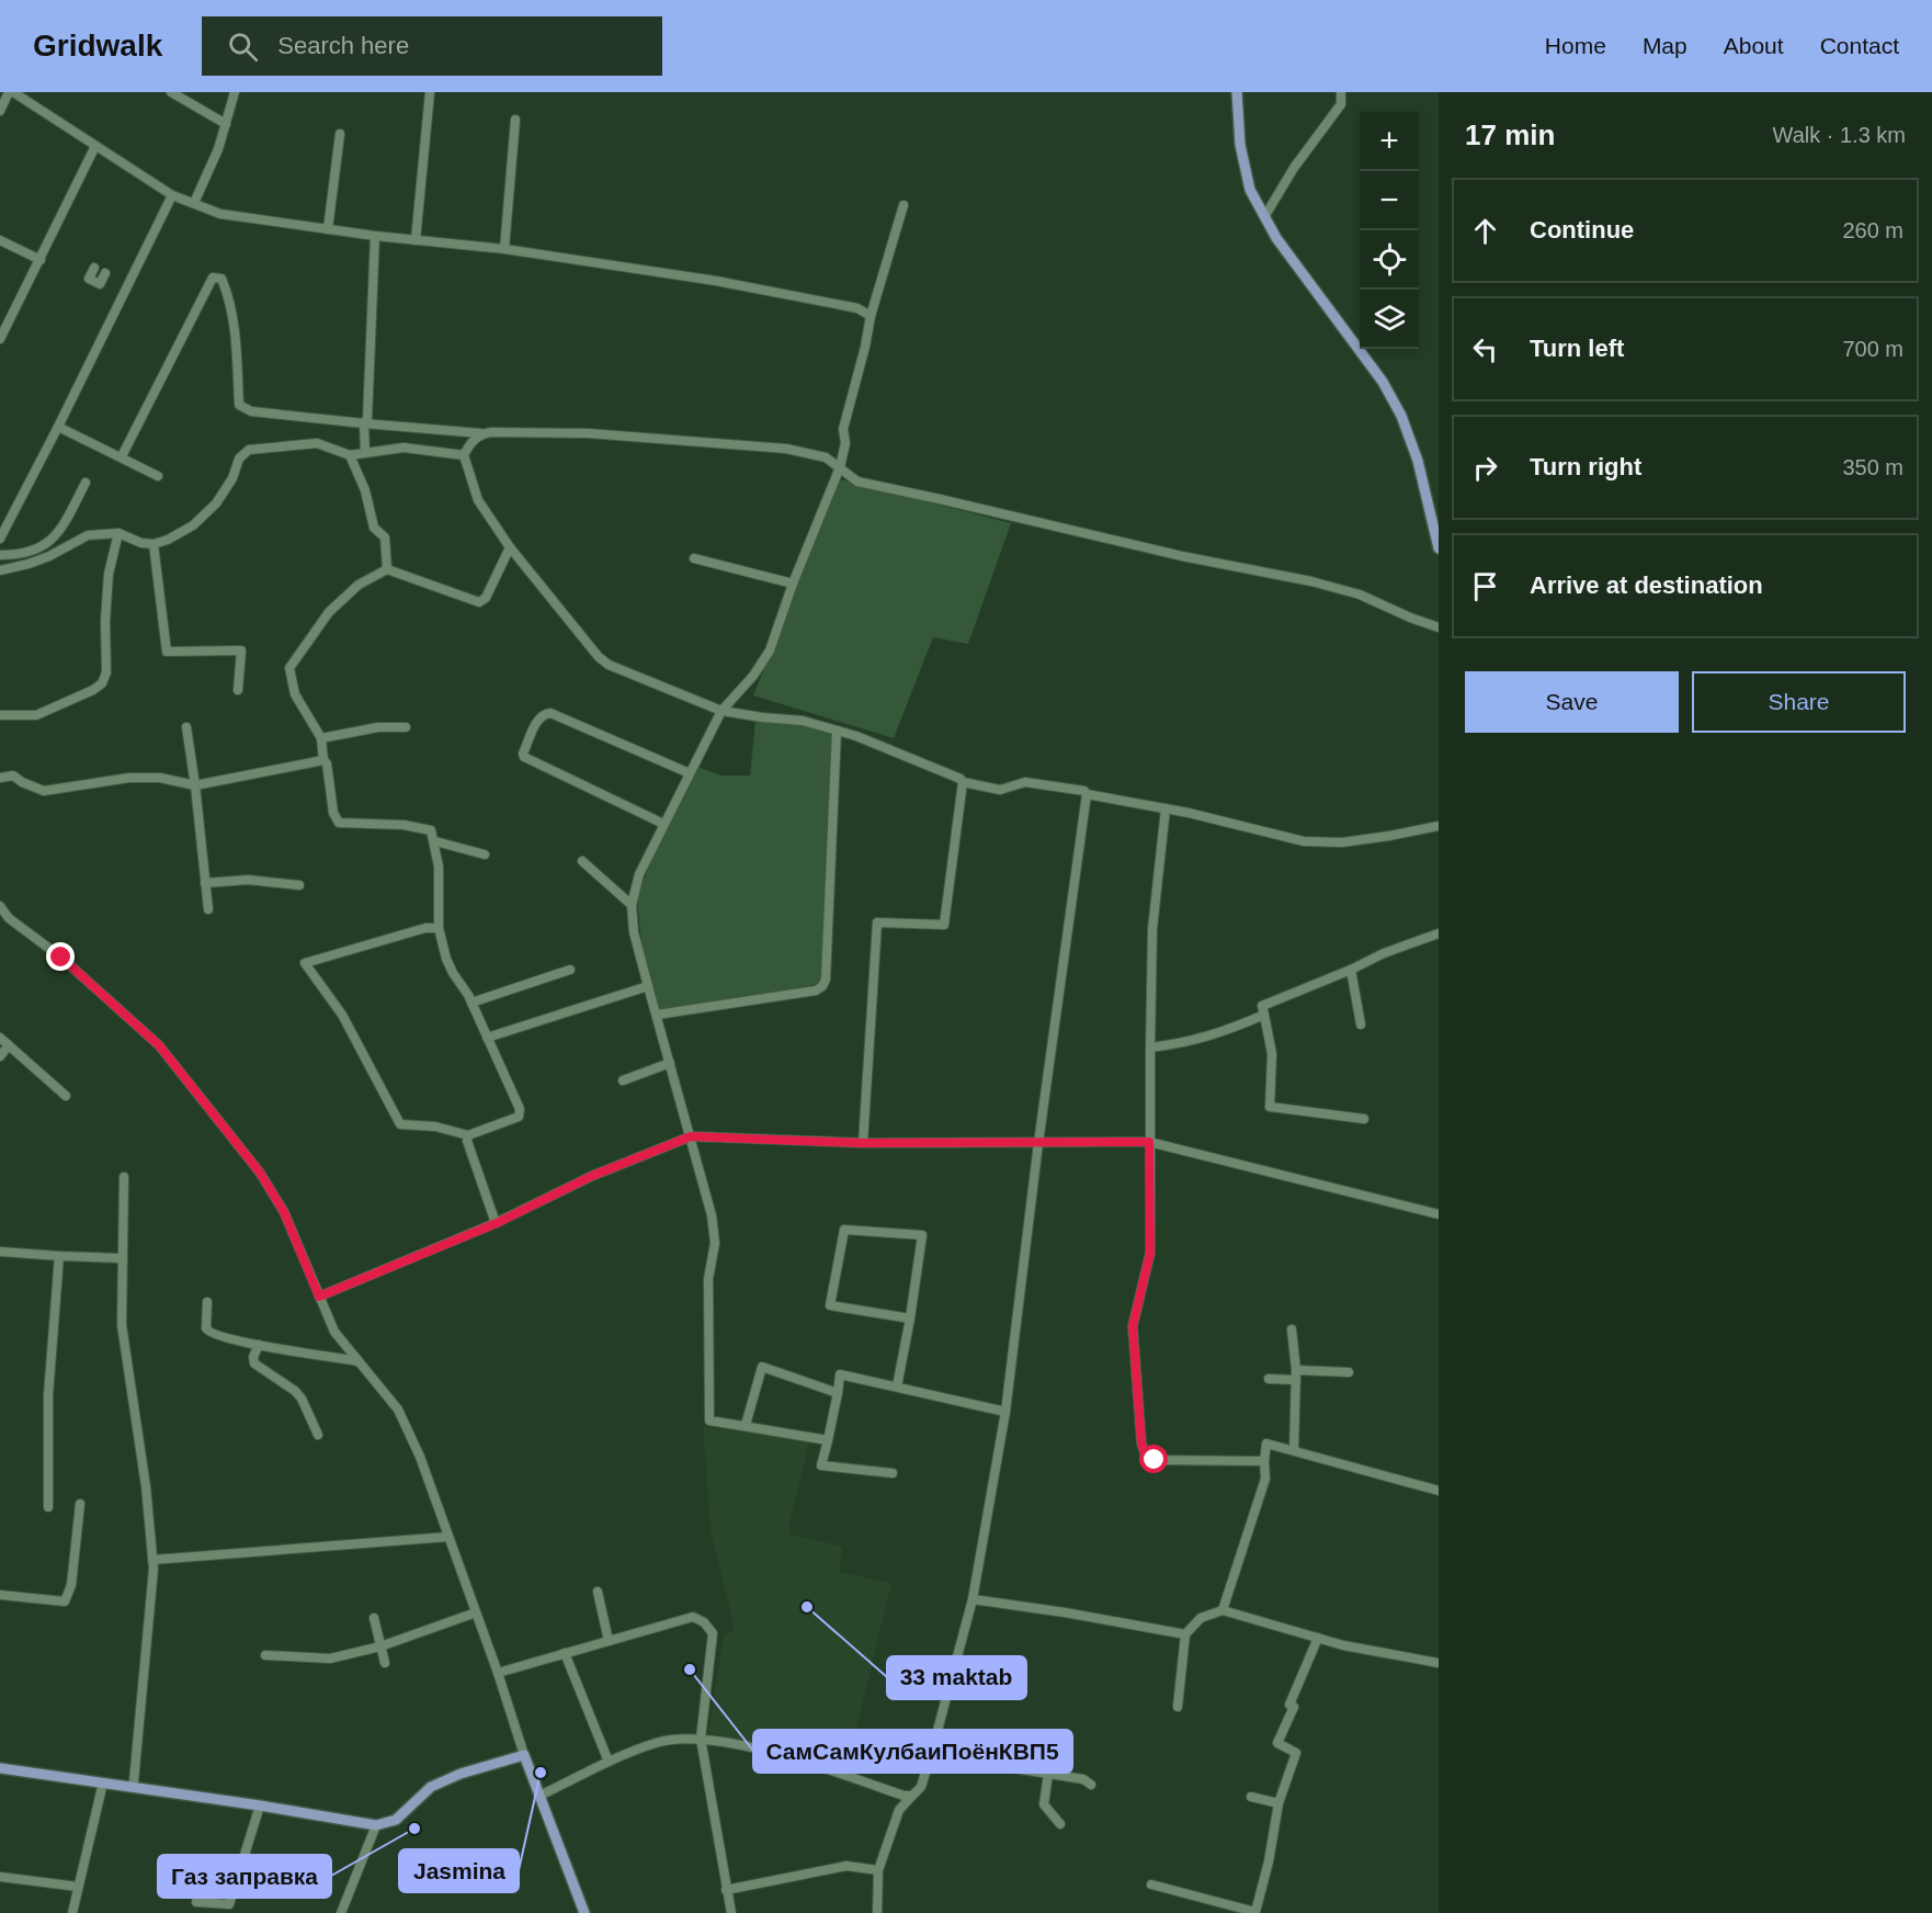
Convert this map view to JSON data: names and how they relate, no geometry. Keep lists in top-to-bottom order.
{
  "places": [
    "33 maktab",
    "СамСамКулбаиПоёнКВП5",
    "Jasmina",
    "Газ заправка"
  ],
  "page": {
    "header": "Gridwalk",
    "search": "Search here",
    "nav": [
      "Home",
      "Map",
      "About",
      "Contact"
    ],
    "heading": ["17 min", "Walk · 1.3 km"],
    "map_buttons": ["+", "−"],
    "list": [
      ["Continue", "260 m"],
      ["Turn left", "700 m"],
      ["Turn right", "350 m"],
      "Arrive at destination"
    ],
    "buttons": ["Save", "Share"]
  }
}
